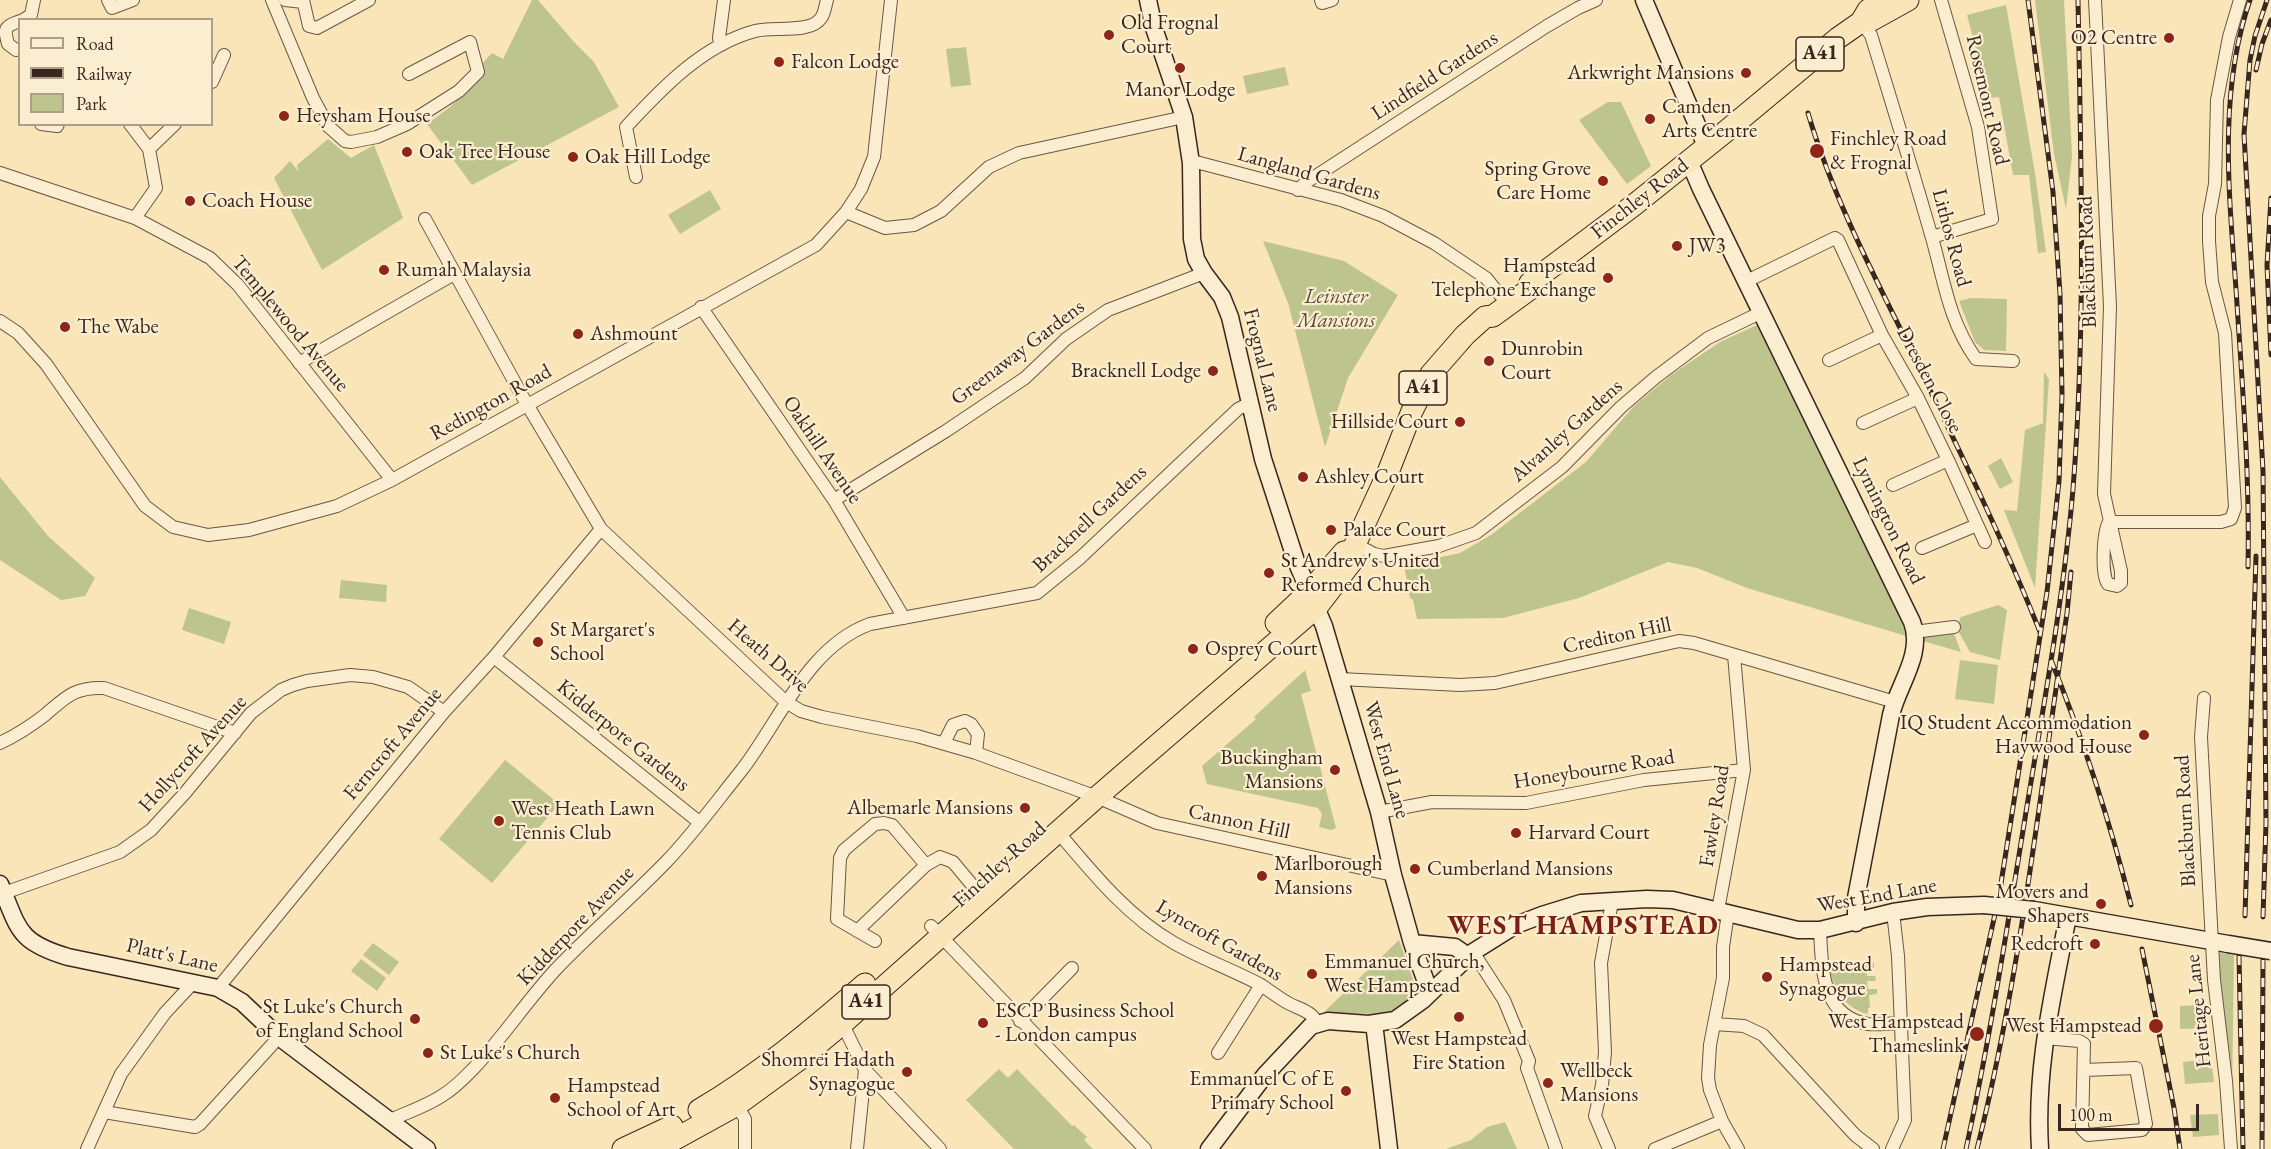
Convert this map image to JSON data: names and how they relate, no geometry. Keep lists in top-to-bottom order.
{
  "streets": {
    "highway": ["A41", "Finchley Road"],
    "street": [
      "Lindfield Gardens",
      "Rosemont Road",
      "Langland Gardens",
      "Lithos Road",
      "Blackburn Road",
      "Templewood Avenue",
      "Greenaway Gardens",
      "Frognal Lane",
      "Dresden Close",
      "Redington Road",
      "Alvanley Gardens",
      "Oakhill Avenue",
      "Bracknell Gardens",
      "Lymington Road",
      "Crediton Hill",
      "Heath Drive",
      "Kidderpore Gardens",
      "Ferncroft Avenue",
      "Hollycroft Avenue",
      "West End Lane",
      "Honeybourne Road",
      "Fawley Road",
      "Cannon Hill",
      "Kidderpore Avenue",
      "Lyncroft Gardens",
      "Platt's Lane",
      "Heritage Lane"
    ]
  },
  "crossings": [
    ["Lindfield Gardens", "Langland Gardens"],
    ["Rosemont Road", "Lithos Road"],
    ["Langland Gardens", "Finchley Road"],
    ["Langland Gardens", "Frognal Lane"],
    ["Finchley Road", "Lithos Road"],
    ["Finchley Road", "Frognal Lane"],
    ["Finchley Road", "Alvanley Gardens"],
    ["Finchley Road", "Lymington Road"],
    ["Finchley Road", "Heath Drive"],
    ["Finchley Road", "West End Lane"],
    ["Finchley Road", "Cannon Hill"],
    ["Finchley Road", "Lyncroft Gardens"],
    ["Blackburn Road", "West End Lane"],
    ["Blackburn Road", "Heritage Lane"],
    ["Templewood Avenue", "Redington Road"],
    ["Greenaway Gardens", "Frognal Lane"],
    ["Greenaway Gardens", "Oakhill Avenue"],
    ["Frognal Lane", "Bracknell Gardens"],
    ["Frognal Lane", "West End Lane"],
    ["Dresden Close", "Lymington Road"],
    ["Redington Road", "Oakhill Avenue"],
    ["Redington Road", "Heath Drive"],
    ["Alvanley Gardens", "Lymington Road"],
    ["Oakhill Avenue", "Bracknell Gardens"],
    ["Bracknell Gardens", "Heath Drive"],
    ["Bracknell Gardens", "Kidderpore Avenue"],
    ["Crediton Hill", "West End Lane"],
    ["Crediton Hill", "Fawley Road"],
    ["Heath Drive", "Ferncroft Avenue"],
    ["Heath Drive", "Cannon Hill"],
    ["Heath Drive", "Kidderpore Avenue"],
    ["Kidderpore Gardens", "Ferncroft Avenue"],
    ["Kidderpore Gardens", "Kidderpore Avenue"],
    ["Ferncroft Avenue", "Hollycroft Avenue"],
    ["Ferncroft Avenue", "Platt's Lane"],
    ["Hollycroft Avenue", "Platt's Lane"],
    ["West End Lane", "Honeybourne Road"],
    ["West End Lane", "Fawley Road"],
    ["West End Lane", "Cannon Hill"],
    ["West End Lane", "Lyncroft Gardens"],
    ["West End Lane", "Heritage Lane"],
    ["Honeybourne Road", "Fawley Road"],
    ["Kidderpore Avenue", "Platt's Lane"]
  ],
  "districts": ["WEST HAMPSTEAD"],
  "parks": ["Leinster Mansions"],
  "places": [
    "Old Frognal Court",
    "O2 Centre",
    "Falcon Lodge",
    "Manor Lodge",
    "Arkwright Mansions",
    "Heysham House",
    "Camden Arts Centre",
    "Finchley Road & Frognal",
    "Oak Tree House",
    "Oak Hill Lodge",
    "Spring Grove Care Home",
    "Coach House",
    "JW3",
    "Rumah Malaysia",
    "Hampstead Telephone Exchange",
    "The Wabe",
    "Ashmount",
    "Dunrobin Court",
    "Bracknell Lodge",
    "Hillside Court",
    "Ashley Court",
    "Palace Court",
    "St Andrew's United Reformed Church",
    "St Margaret's School",
    "Osprey Court",
    "IQ Student Accommodation Haywood House",
    "Buckingham Mansions",
    "Albemarle Mansions",
    "West Heath Lawn Tennis Club",
    "Harvard Court",
    "Cumberland Mansions",
    "Marlborough Mansions",
    "Movers and Shapers",
    "Redcroft",
    "Emmanuel Church, West Hampstead",
    "Hampstead Synagogue",
    "West Hampstead Fire Station",
    "St Luke's Church of England School",
    "ESCP Business School - London campus",
    "West Hampstead",
    "West Hampstead Thameslink",
    "St Luke's Church",
    "Shomrei Hadath Synagogue",
    "Wellbeck Mansions",
    "Emmanuel C of E Primary School",
    "Hampstead School of Art"
  ],
  "legend": ["Road", "Railway", "Park"],
  "scale_bar": "100 m"
}
